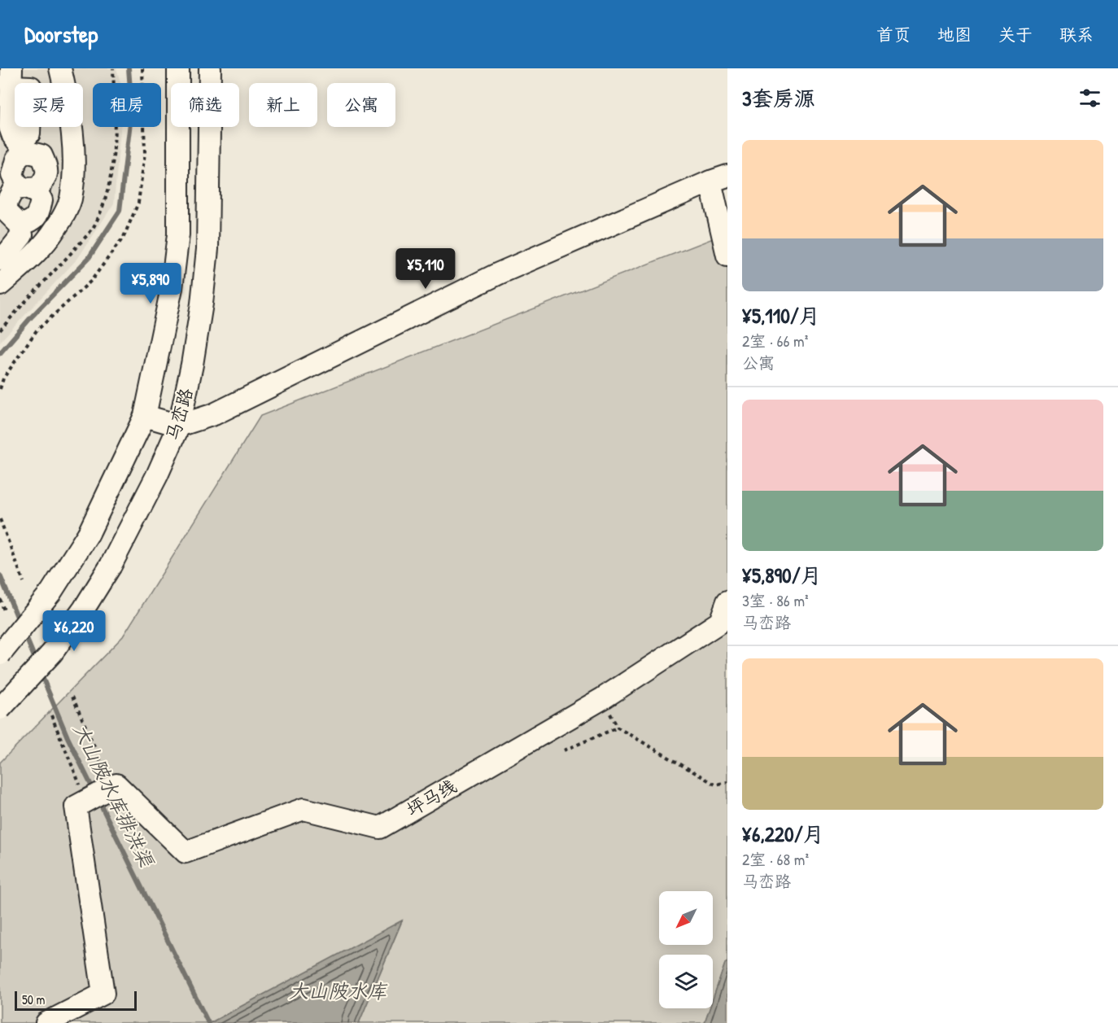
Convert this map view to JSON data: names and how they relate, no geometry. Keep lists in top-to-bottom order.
{
  "streets": {
    "street": ["马峦路", "坪马线"]
  },
  "water": ["大山陂水库排洪渠", "大山陂水库"],
  "scale_bar": "50 m",
  "north": "bottom left",
  "page": {
    "header": "Doorstep",
    "nav": [
      "首页",
      "地图",
      "关于",
      "联系"
    ],
    "heading": "3套房源",
    "chip": [
      "买房",
      "租房",
      "筛选",
      "新上",
      "公寓"
    ],
    "list": [
      {
        "name": "¥5,110/月",
        "note": "2室 · 66 m² · 公寓"
      },
      {
        "name": "¥5,890/月",
        "note": "3室 · 86 m² · 马峦路"
      },
      {
        "name": "¥6,220/月",
        "note": "2室 · 68 m² · 马峦路"
      }
    ],
    "price": ["¥5,110", "¥5,890", "¥6,220"],
    "scale": "50 m"
  }
}
